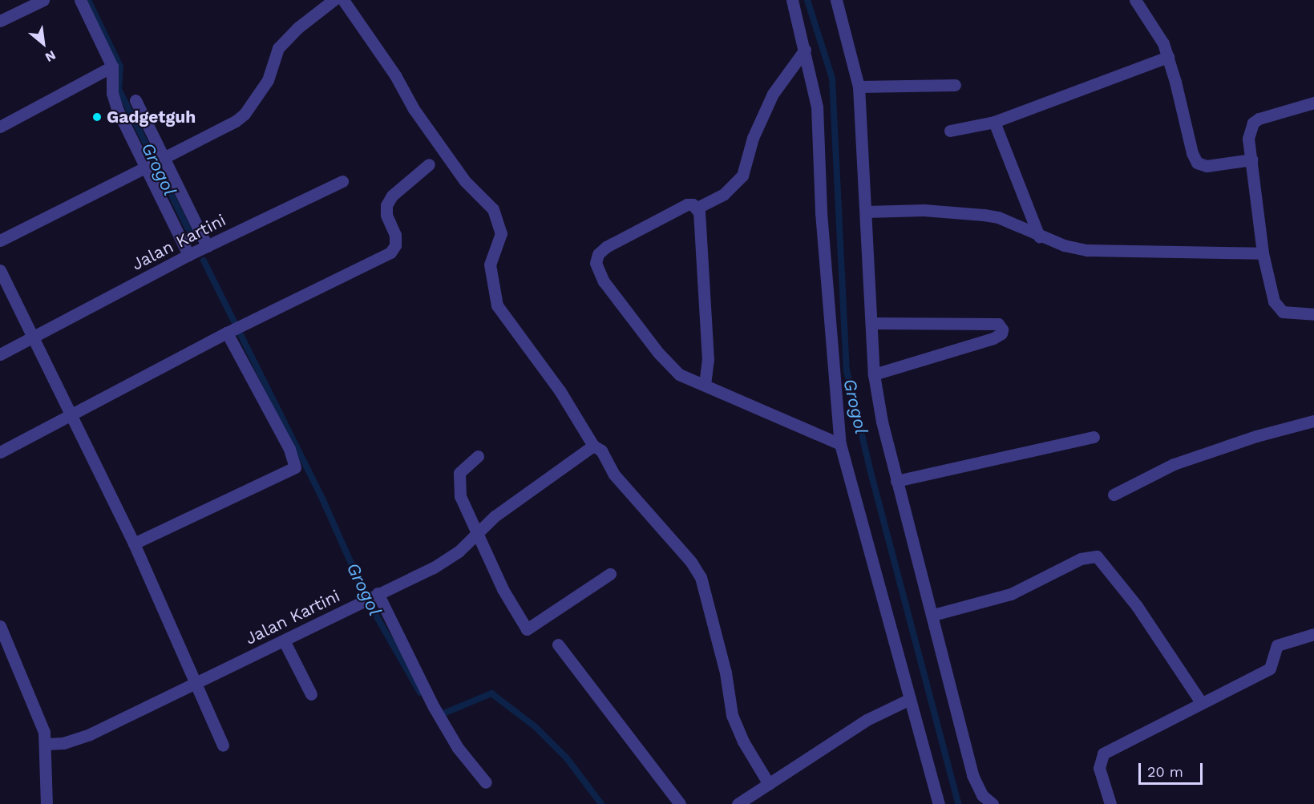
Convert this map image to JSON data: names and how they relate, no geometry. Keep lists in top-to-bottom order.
{
  "streets": {
    "street": ["Jalan Kartini"]
  },
  "water": ["Grogol"],
  "places": ["Gadgetguh"],
  "scale_bar": "20 m",
  "north": "bottom right"
}
